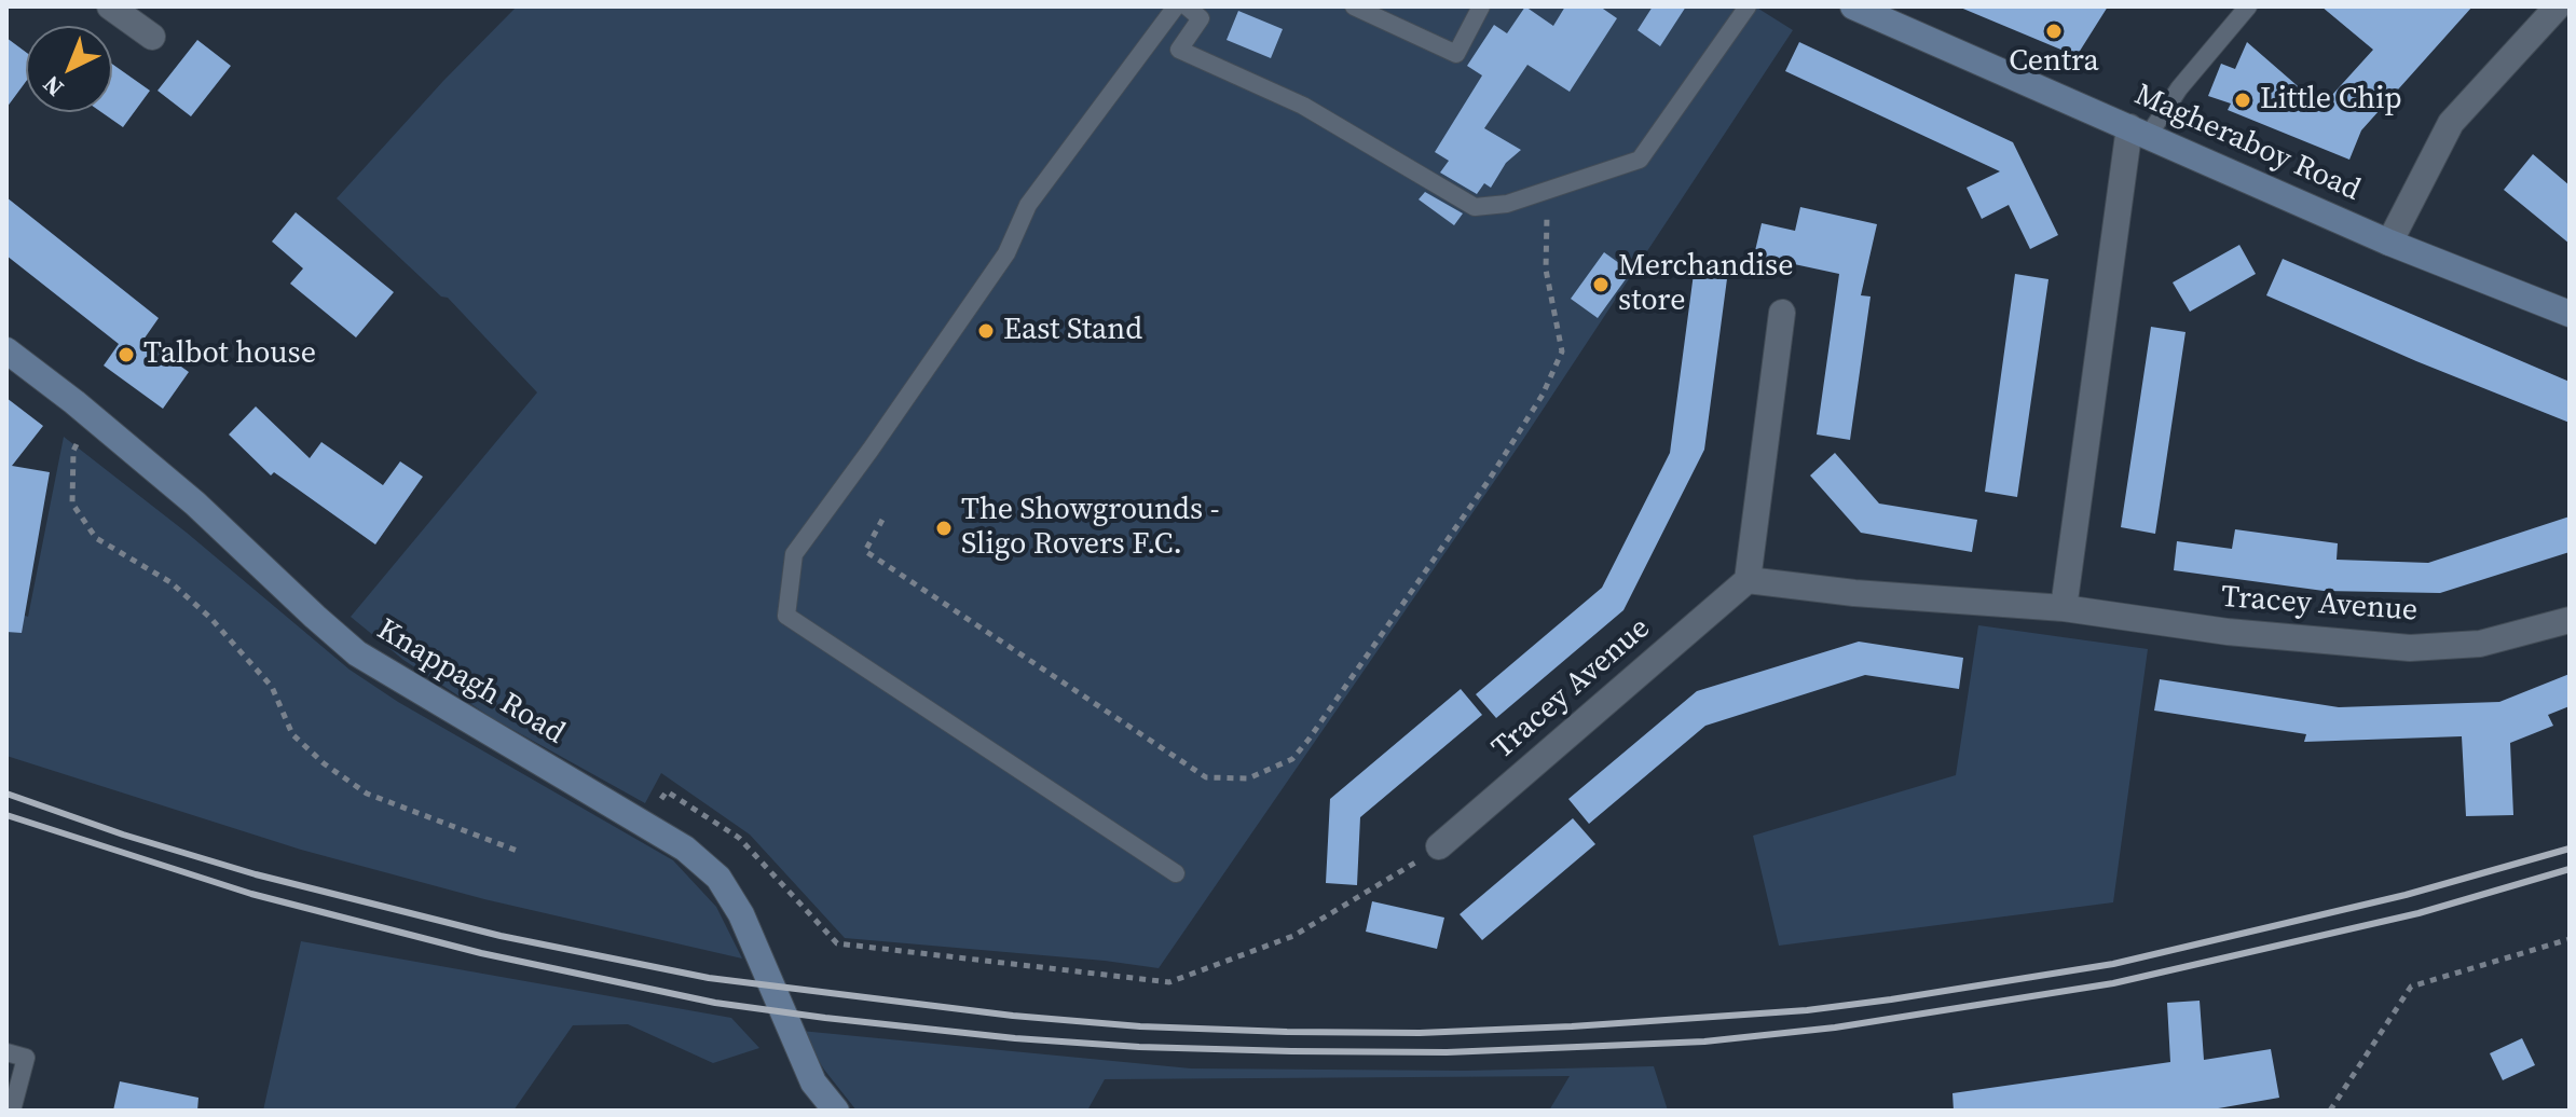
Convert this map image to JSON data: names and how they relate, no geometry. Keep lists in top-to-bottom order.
{
  "streets": {
    "main road": ["Magheraboy Road", "Knappagh Road"],
    "street": ["Tracey Avenue"]
  },
  "places": [
    "Centra",
    "Little Chip",
    "Merchandise store",
    "East Stand",
    "Talbot house",
    "The Showgrounds - Sligo Rovers F.C."
  ],
  "north": "bottom left"
}
